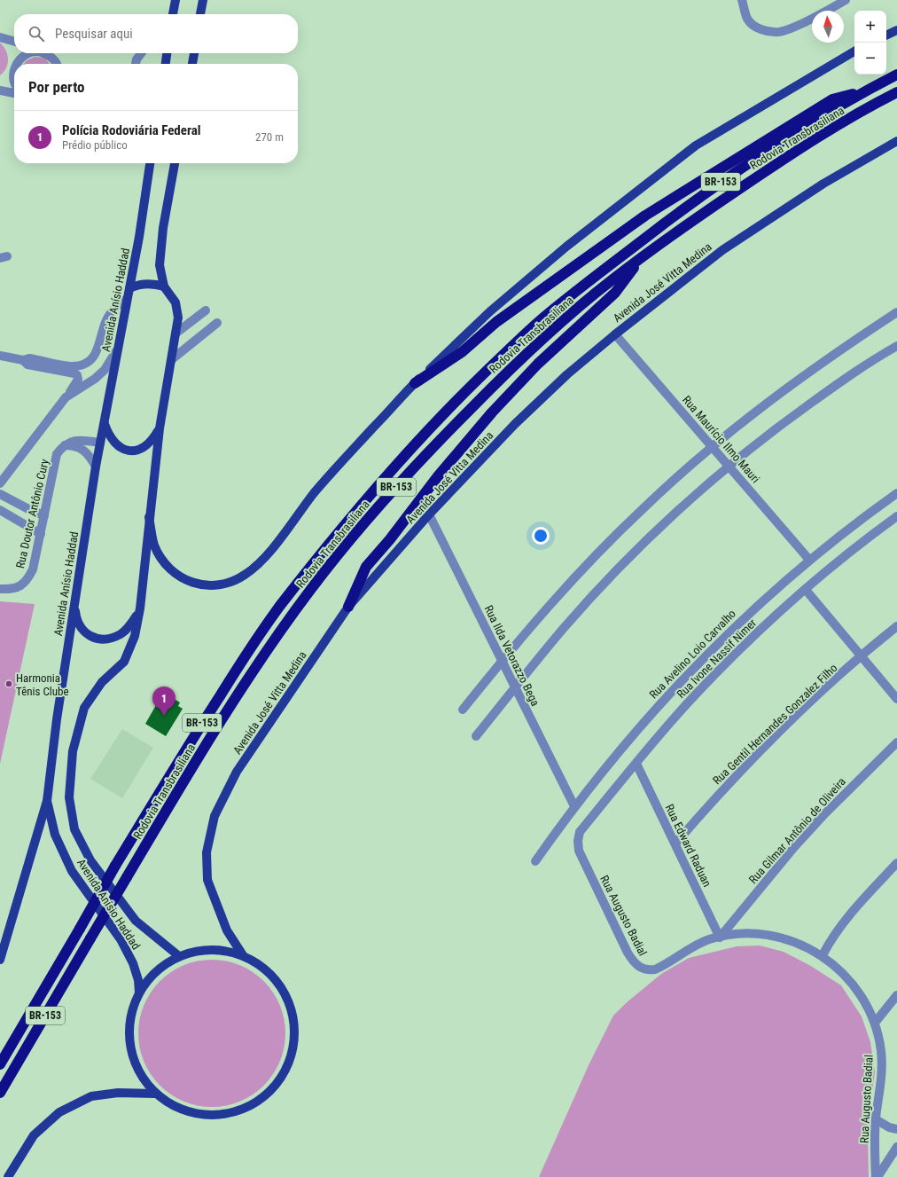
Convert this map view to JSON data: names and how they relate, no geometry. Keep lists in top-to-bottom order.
{
  "streets": {
    "highway": ["Rodovia Transbrasiliana", "BR-153"],
    "main road": ["Avenida José Vitta Medina", "Avenida Anísio Haddad"],
    "street": [
      "Rua Maurício Ilmo Mauri",
      "Rua Doutor Antônio Cury",
      "Rua Avelino Loio Carvalho",
      "Rua Ilda Vetorazzo Bega",
      "Rua Ivone Nassif Nimer",
      "Rua Gentil Hernandes Gonzalez Filho",
      "Rua Gilmar Antônio de Oliveira",
      "Rua Edward Raduan",
      "Rua Augusto Badial"
    ]
  },
  "crossings": [
    ["Avenida José Vitta Medina", "Rua Maurício Ilmo Mauri"],
    ["Avenida José Vitta Medina", "Rua Ilda Vetorazzo Bega"],
    ["Rua Maurício Ilmo Mauri", "Rua Avelino Loio Carvalho"],
    ["Rua Avelino Loio Carvalho", "Rua Ilda Vetorazzo Bega"],
    ["Rua Ivone Nassif Nimer", "Rua Edward Raduan"],
    ["Rua Ivone Nassif Nimer", "Rua Augusto Badial"],
    ["Rua Gentil Hernandes Gonzalez Filho", "Rua Edward Raduan"],
    ["Rua Gilmar Antônio de Oliveira", "Rua Edward Raduan"],
    ["Rua Gilmar Antônio de Oliveira", "Rua Augusto Badial"],
    ["Rua Edward Raduan", "Rua Augusto Badial"]
  ],
  "places": ["Harmonia Tênis Clube"],
  "north": "top",
  "page": {
    "map_buttons": ["+", "−"],
    "search": "Pesquisar aqui",
    "heading": "Por perto",
    "list": [
      {
        "mark": "1",
        "name": "Polícia Rodoviária Federal",
        "note": "Prédio público",
        "value": "270 m"
      }
    ],
    "pins": "1"
  }
}
